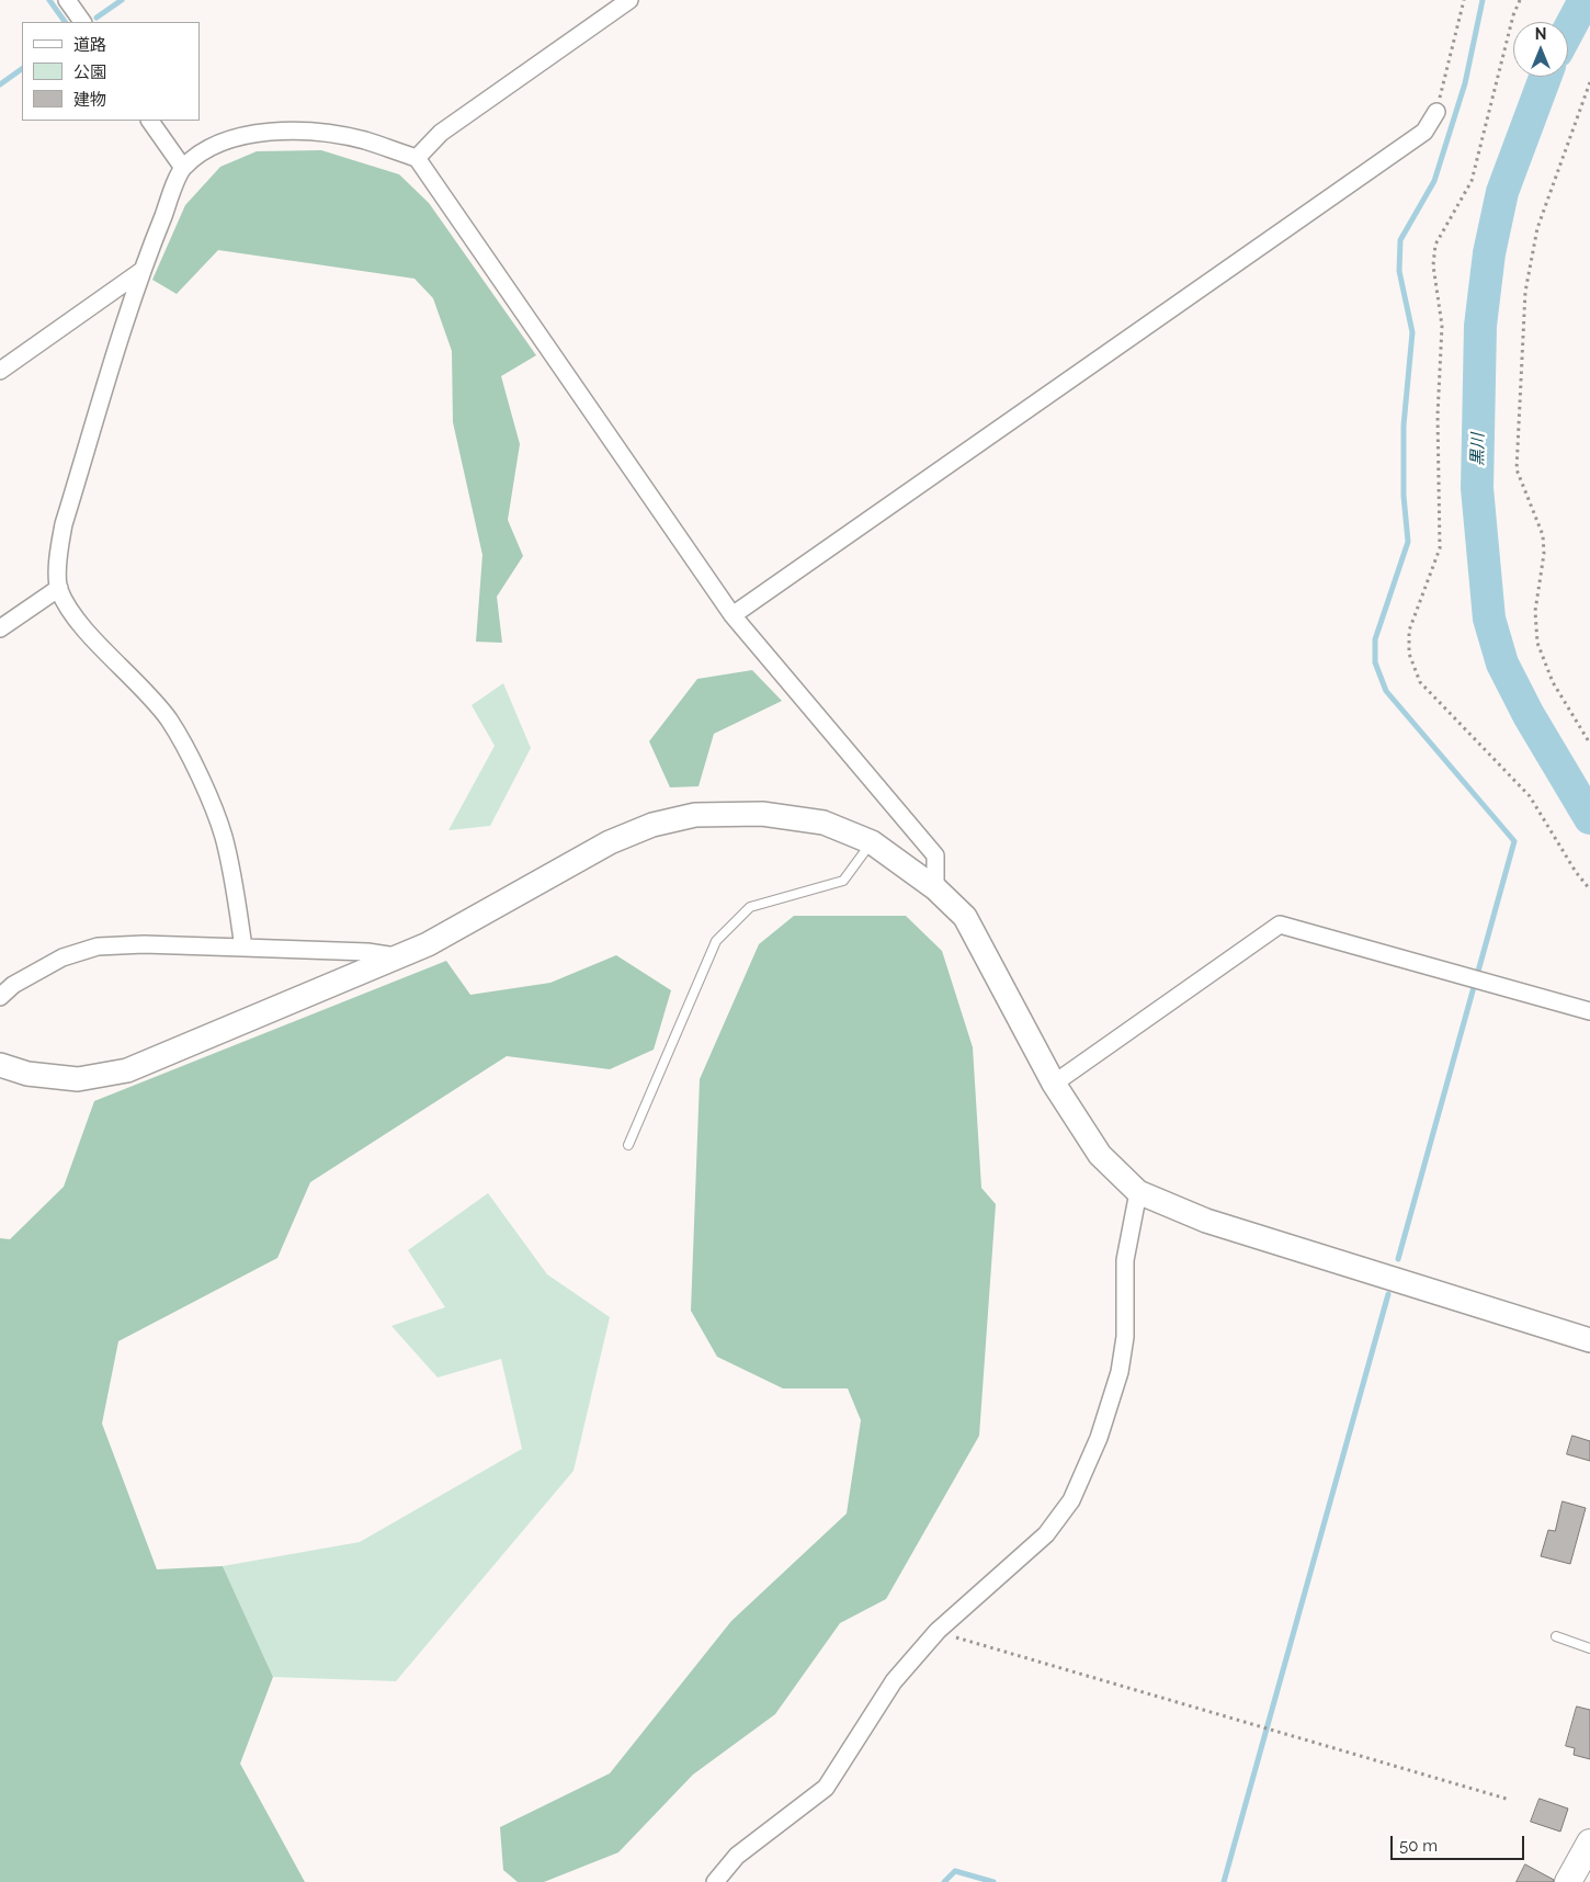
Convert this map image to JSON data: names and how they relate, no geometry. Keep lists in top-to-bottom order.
{
  "water": ["黒川"],
  "legend": ["道路", "公園", "建物"],
  "scale_bar": "50 m",
  "north": "top"
}
